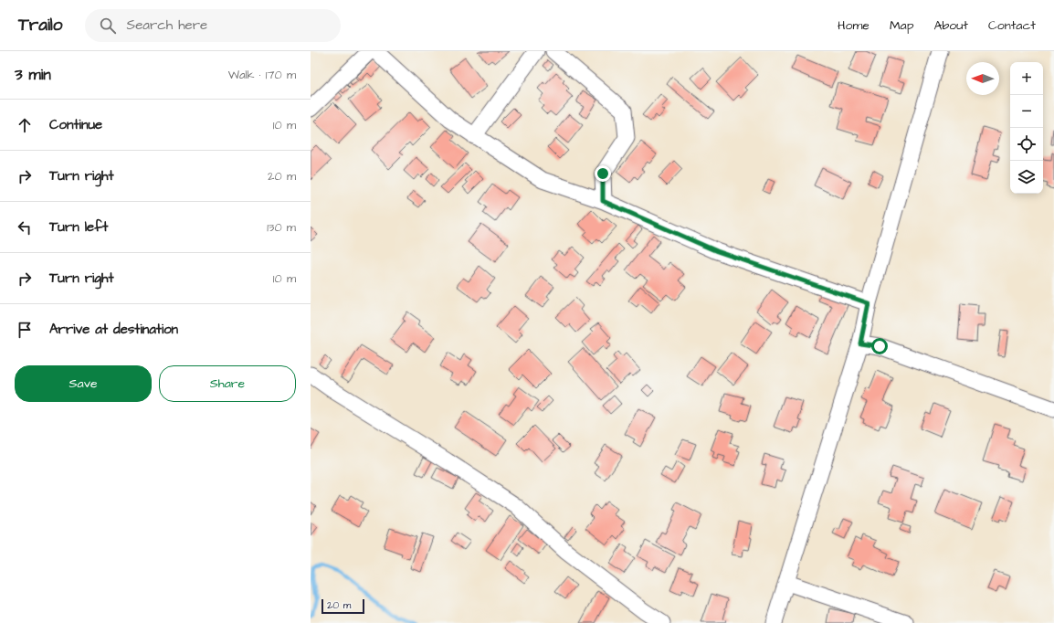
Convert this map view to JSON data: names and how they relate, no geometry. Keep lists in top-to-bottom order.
{
  "scale_bar": "20 m",
  "north": "left",
  "page": {
    "header": "Trailo",
    "search": "Search here",
    "nav": [
      "Home",
      "Map",
      "About",
      "Contact"
    ],
    "heading": ["3 min", "Walk · 170 m"],
    "map_buttons": ["+", "−"],
    "list": [
      ["Continue", "10 m"],
      ["Turn right", "20 m"],
      ["Turn left", "130 m"],
      ["Turn right", "10 m"],
      "Arrive at destination"
    ],
    "buttons": ["Save", "Share"],
    "scale": "20 m"
  }
}
